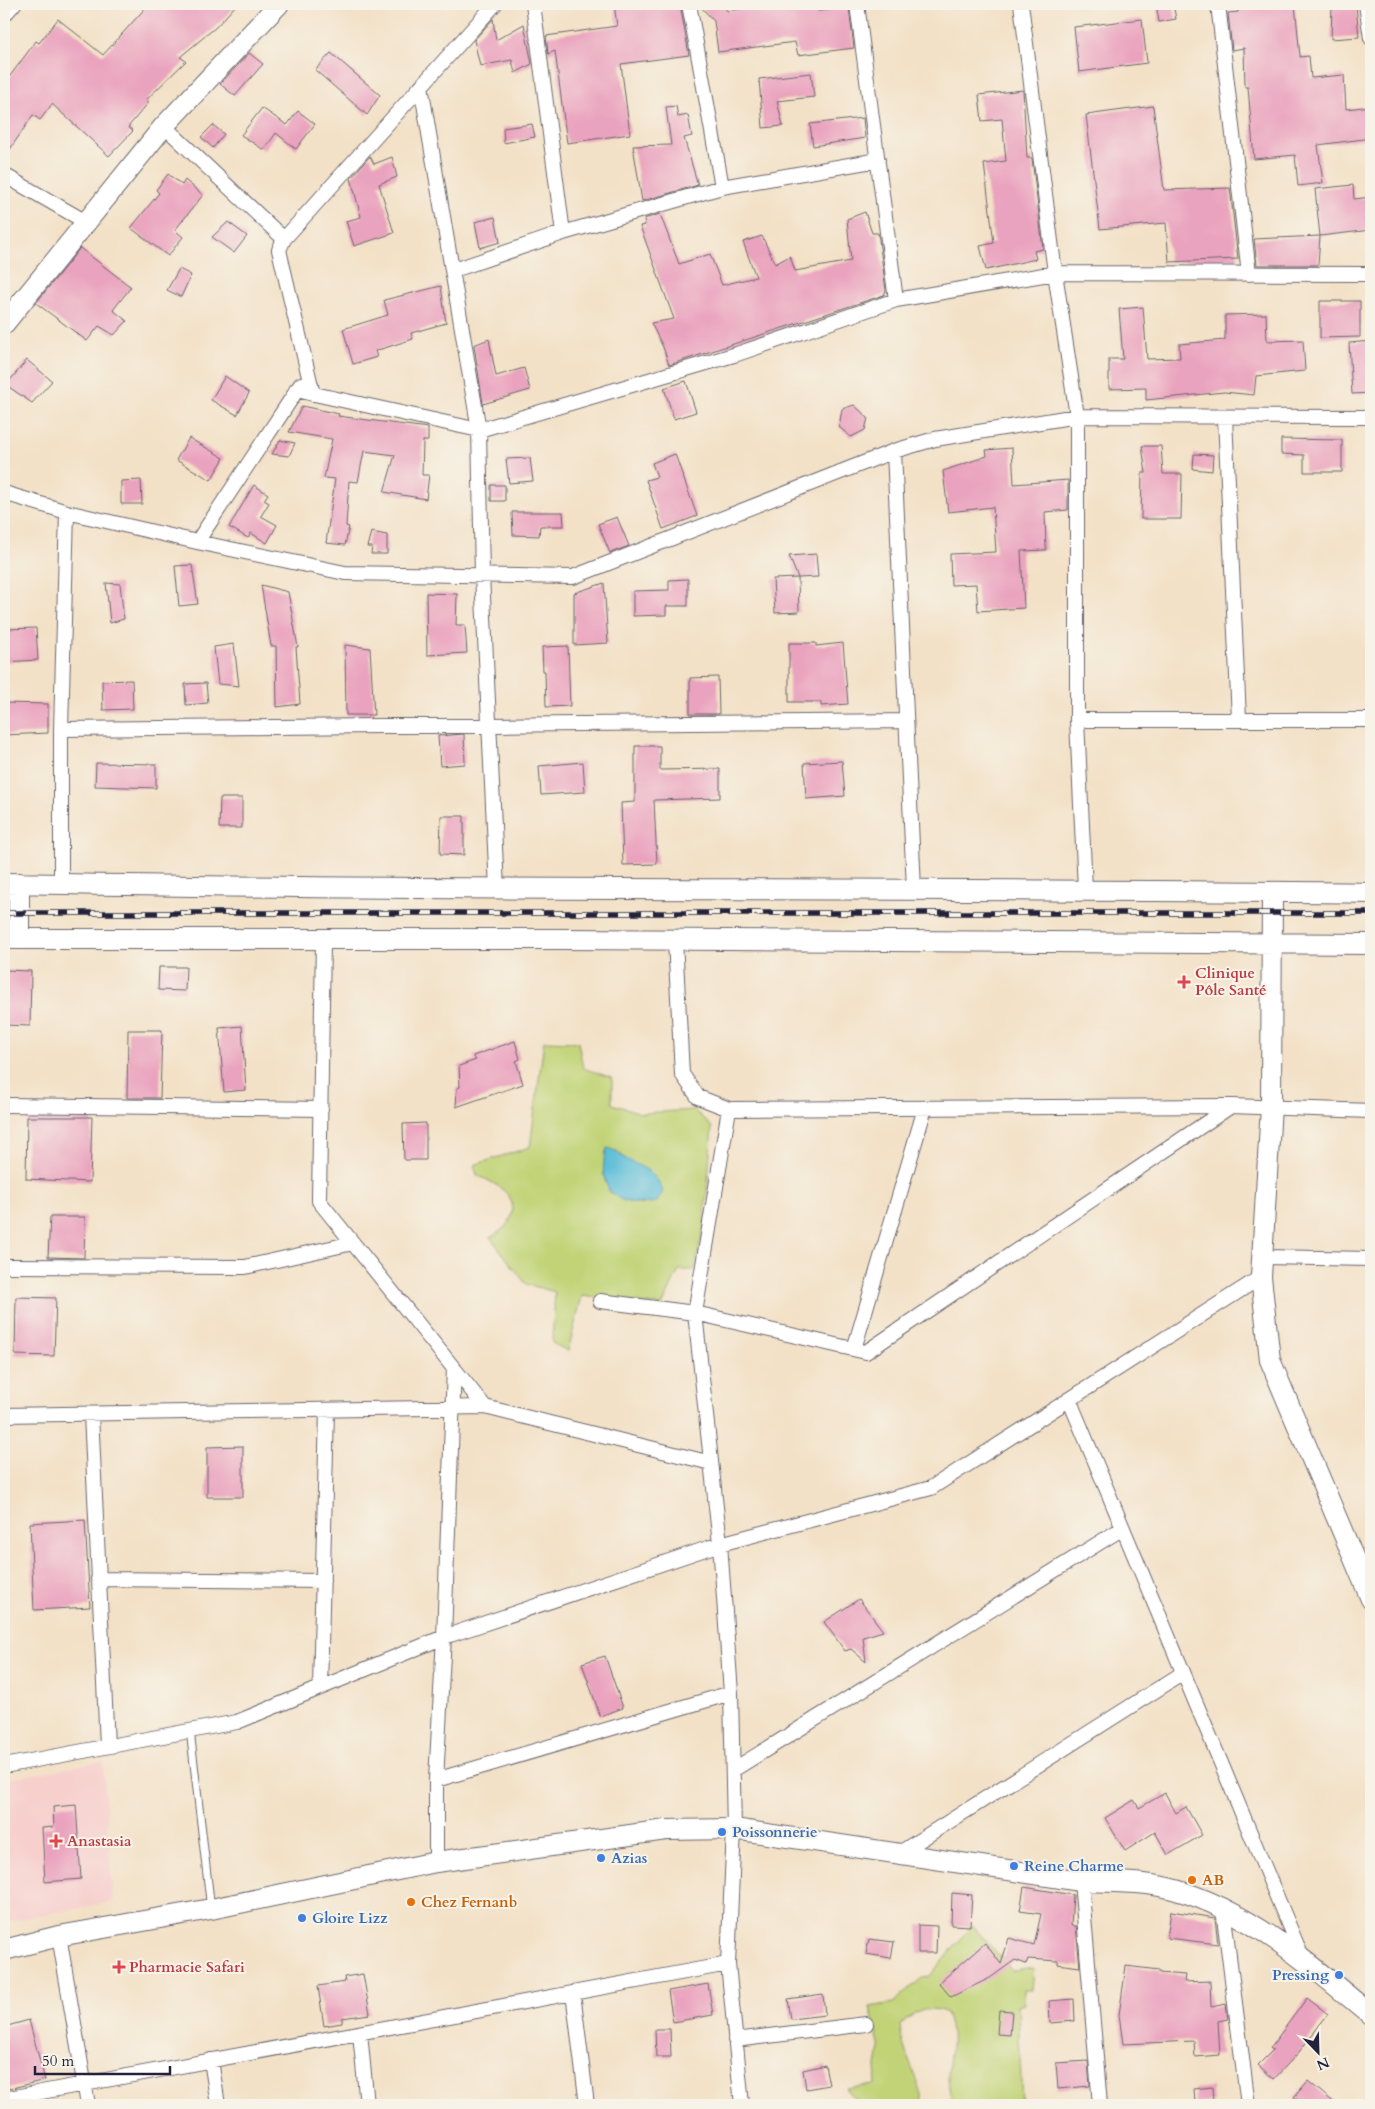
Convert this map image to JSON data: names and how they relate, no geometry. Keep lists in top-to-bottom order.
{
  "places": {
    "health": ["Clinique Pôle Santé", "Anastasia", "Pharmacie Safari"],
    "other": [
      "Poissonnerie",
      "Azias",
      "Reine Charme",
      "AB",
      "Chez Fernanb",
      "Gloire Lizz",
      "Pressing"
    ]
  },
  "scale_bar": "50 m",
  "north": "bottom right"
}
